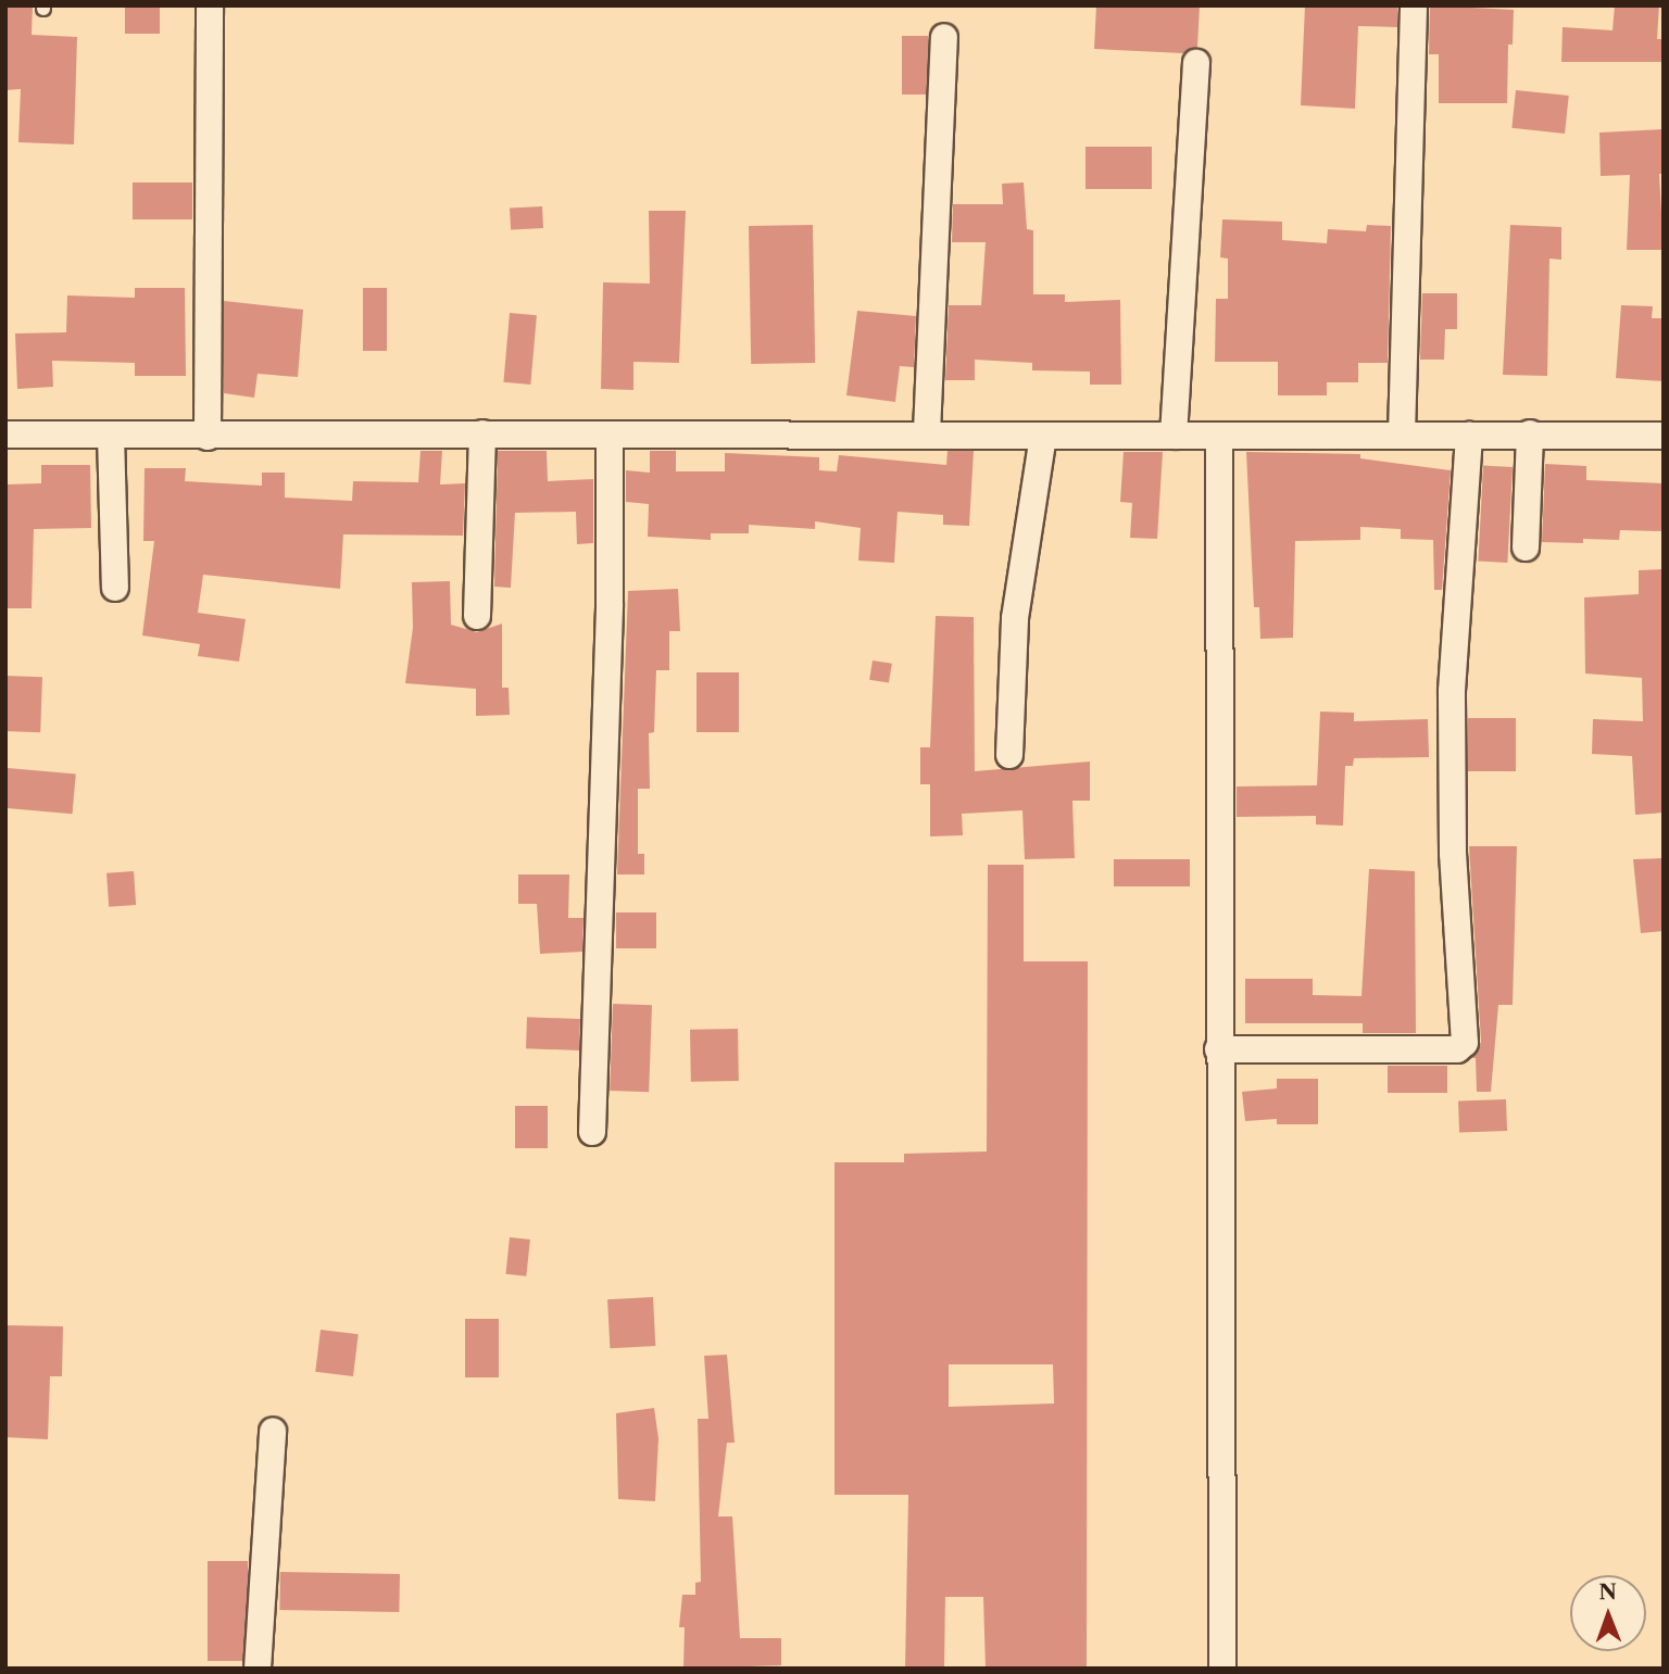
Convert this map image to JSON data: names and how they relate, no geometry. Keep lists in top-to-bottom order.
{
  "north": "top"
}
